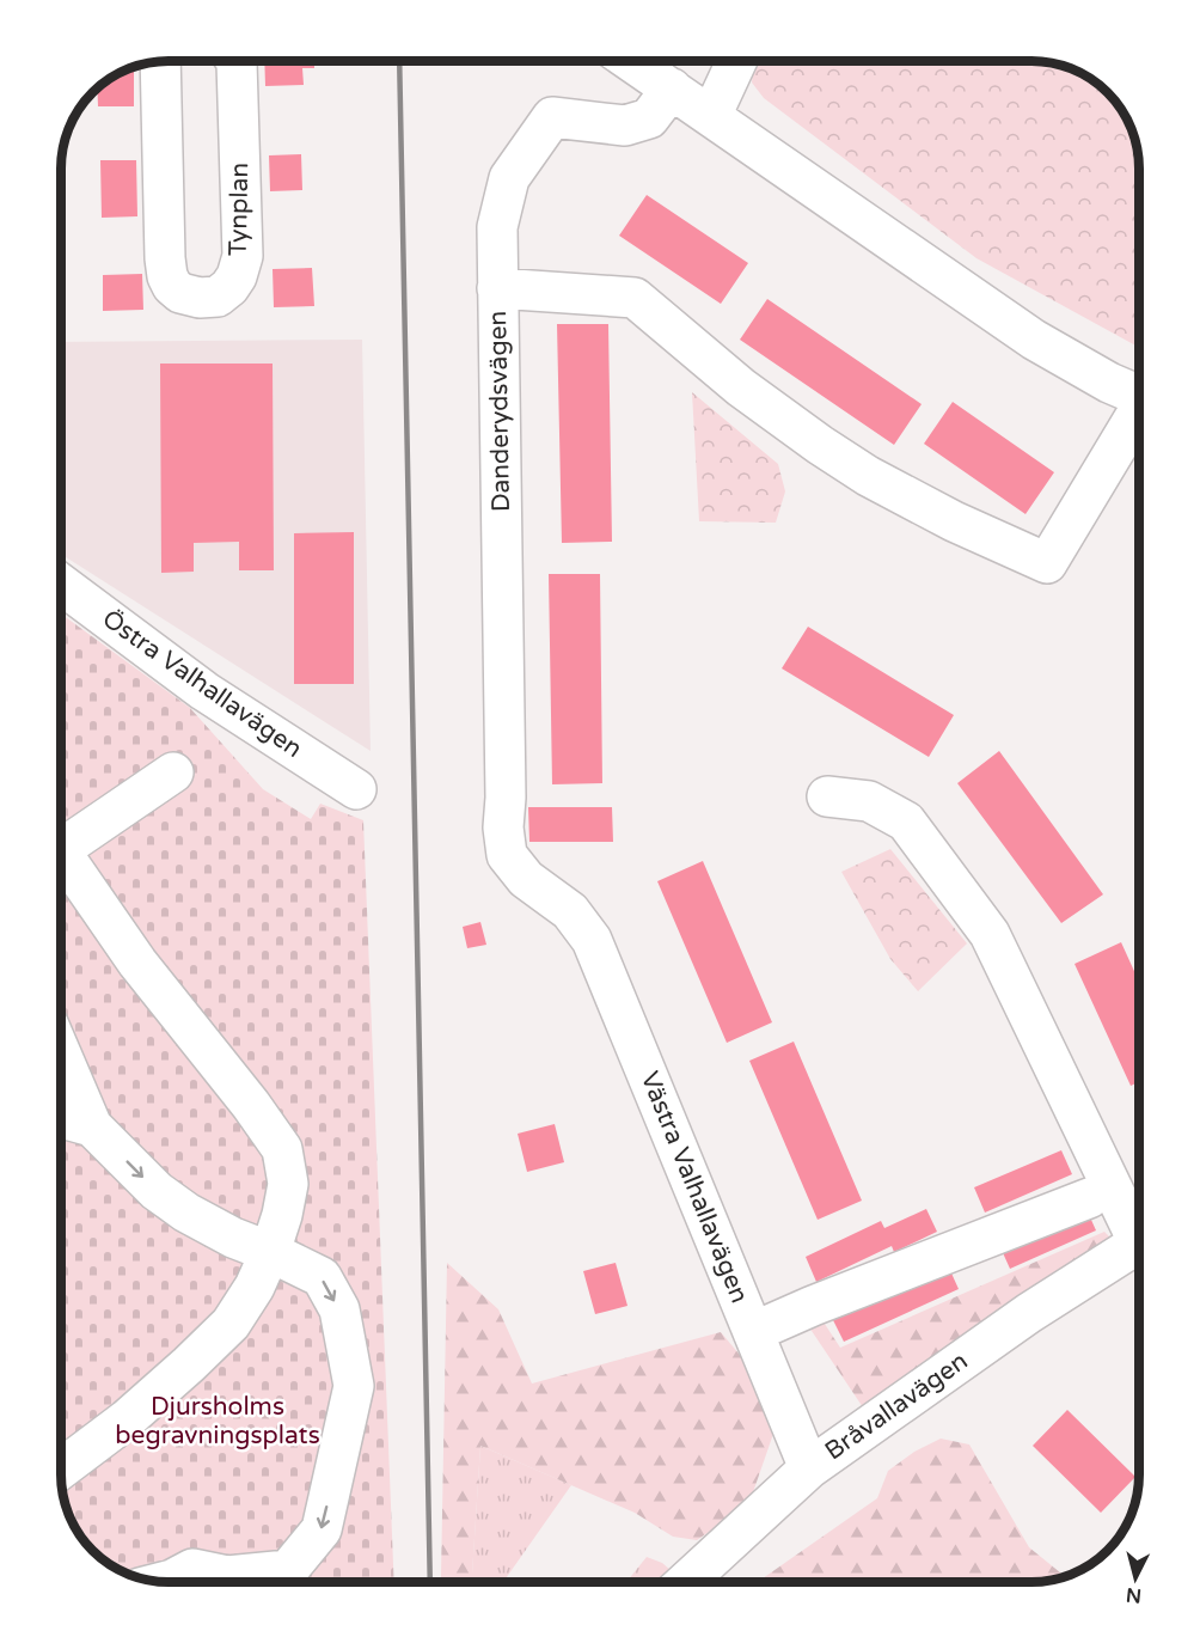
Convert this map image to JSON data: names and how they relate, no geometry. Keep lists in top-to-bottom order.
{
  "streets": {
    "street": [
      "Tynplan",
      "Danderydsvägen",
      "Östra Valhallavägen",
      "Västra Valhallavägen",
      "Bråvallavägen"
    ]
  },
  "crossings": [
    ["Danderydsvägen", "Västra Valhallavägen"],
    ["Västra Valhallavägen", "Bråvallavägen"]
  ],
  "parks": ["Djursholms begravningsplats"],
  "north": "bottom"
}
